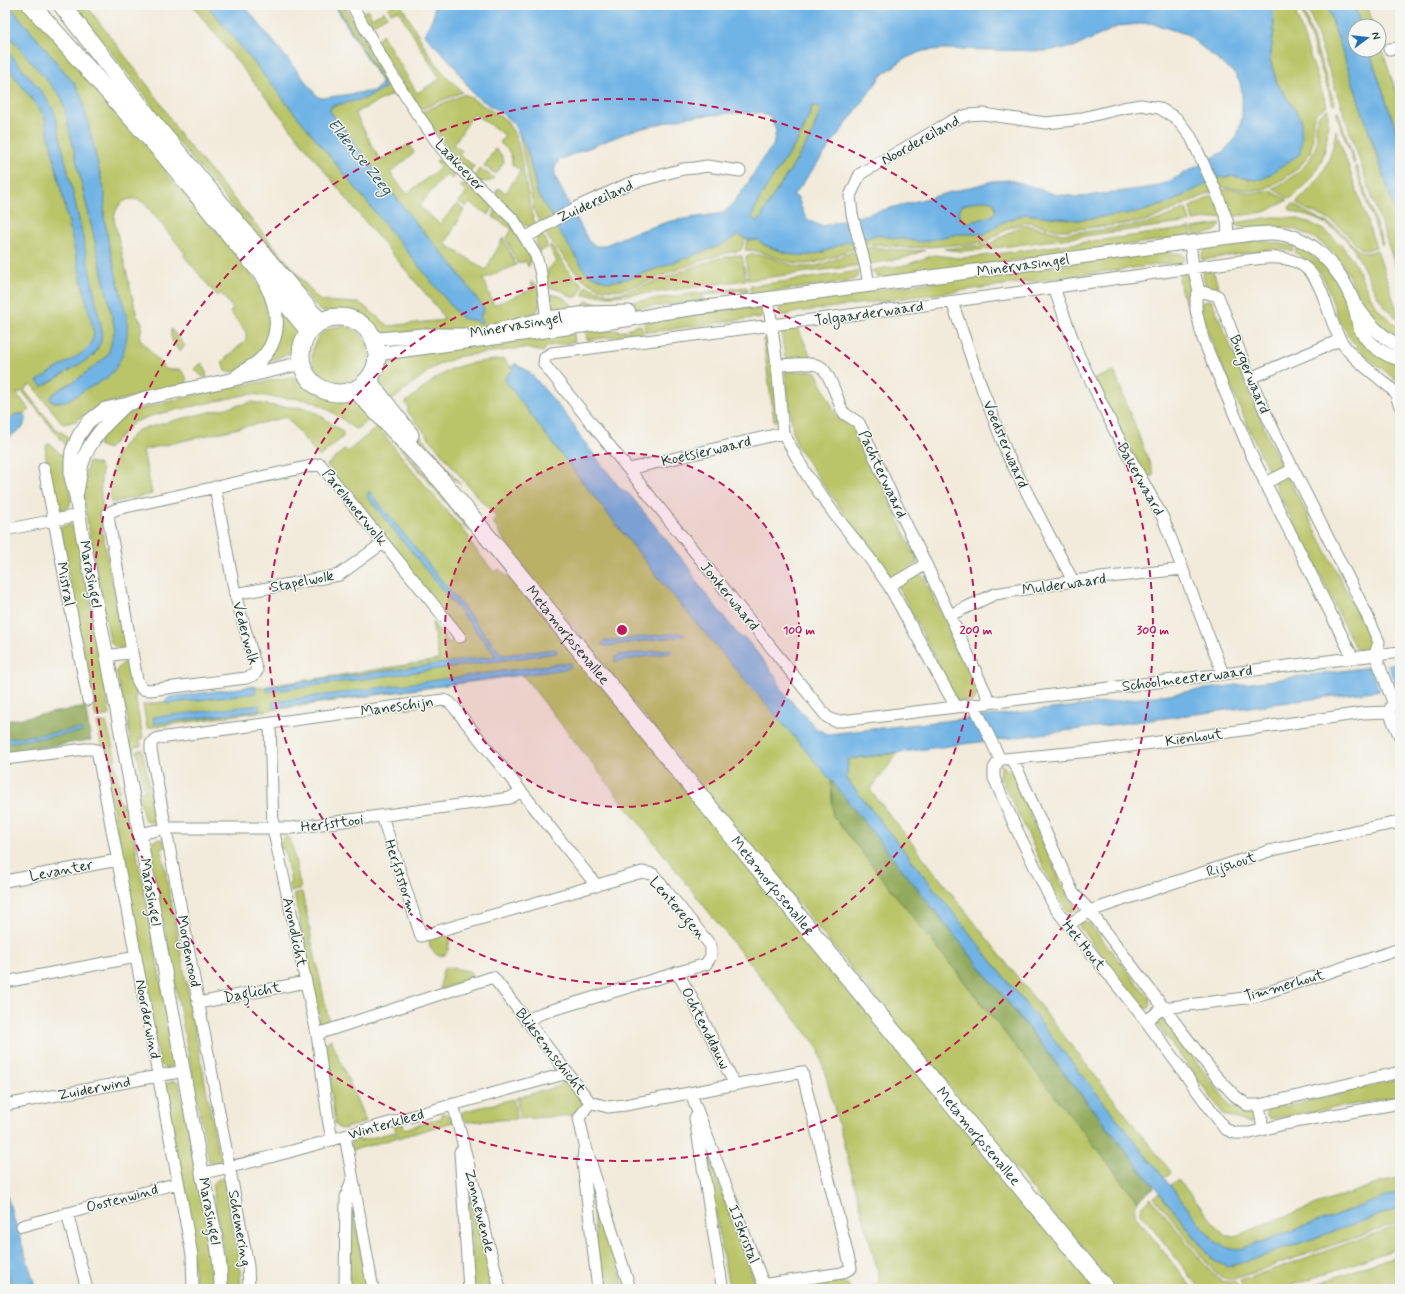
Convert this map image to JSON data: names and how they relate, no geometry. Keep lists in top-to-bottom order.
{
  "streets": {
    "main road": ["Metamorfosenallee"],
    "street": [
      "Noordereiland",
      "Laakoever",
      "Zuidereiland",
      "Minervasingel",
      "Tolgaarderwaard",
      "Burgerwaard",
      "Voedsterwaard",
      "Koetsierwaard",
      "Pachterwaard",
      "Bakerwaard",
      "Parelmoerwolk",
      "Marasingel",
      "Stapelwolk",
      "Mistral",
      "Mulderwaard",
      "Jonkerwaard",
      "Vederwolk",
      "Schoolmeesterwaard",
      "Maneschijn",
      "Kienhout",
      "Herfsttooi",
      "Rijshout",
      "Levanter",
      "Herfststorm",
      "Lenteregen",
      "Avondlicht",
      "Het Hout",
      "Morgenrood",
      "Timmerhout",
      "Daglicht",
      "Noorderwind",
      "Ochtenddauw",
      "Bliksemschicht",
      "Zuiderwind",
      "Winterkleed",
      "Oostenwind",
      "Zonnewende",
      "Schemering",
      "IJskristal"
    ]
  },
  "crossings": [
    ["Noordereiland", "Minervasingel"],
    ["Laakoever", "Zuidereiland"],
    ["Laakoever", "Minervasingel"],
    ["Minervasingel", "Burgerwaard"],
    ["Minervasingel", "Marasingel"],
    ["Minervasingel", "Metamorfosenallee"],
    ["Tolgaarderwaard", "Burgerwaard"],
    ["Tolgaarderwaard", "Voedsterwaard"],
    ["Tolgaarderwaard", "Bakerwaard"],
    ["Tolgaarderwaard", "Jonkerwaard"],
    ["Burgerwaard", "Schoolmeesterwaard"],
    ["Voedsterwaard", "Mulderwaard"],
    ["Koetsierwaard", "Jonkerwaard"],
    ["Pachterwaard", "Mulderwaard"],
    ["Pachterwaard", "Schoolmeesterwaard"],
    ["Bakerwaard", "Mulderwaard"],
    ["Bakerwaard", "Schoolmeesterwaard"],
    ["Parelmoerwolk", "Stapelwolk"],
    ["Parelmoerwolk", "Vederwolk"],
    ["Marasingel", "Metamorfosenallee"],
    ["Marasingel", "Herfsttooi"],
    ["Marasingel", "Zuiderwind"],
    ["Marasingel", "Winterkleed"],
    ["Stapelwolk", "Vederwolk"],
    ["Jonkerwaard", "Schoolmeesterwaard"],
    ["Jonkerwaard", "Het Hout"],
    ["Schoolmeesterwaard", "Het Hout"],
    ["Maneschijn", "Herfsttooi"],
    ["Maneschijn", "Lenteregen"],
    ["Maneschijn", "Avondlicht"],
    ["Maneschijn", "Morgenrood"],
    ["Kienhout", "Het Hout"],
    ["Herfsttooi", "Herfststorm"],
    ["Herfsttooi", "Avondlicht"],
    ["Herfsttooi", "Morgenrood"],
    ["Rijshout", "Het Hout"],
    ["Levanter", "Noorderwind"],
    ["Herfststorm", "Lenteregen"],
    ["Lenteregen", "Ochtenddauw"],
    ["Lenteregen", "Bliksemschicht"],
    ["Avondlicht", "Daglicht"],
    ["Avondlicht", "Bliksemschicht"],
    ["Avondlicht", "Winterkleed"],
    ["Het Hout", "Timmerhout"],
    ["Morgenrood", "Daglicht"],
    ["Morgenrood", "Winterkleed"],
    ["Morgenrood", "Schemering"],
    ["Noorderwind", "Zuiderwind"],
    ["Noorderwind", "Oostenwind"],
    ["Ochtenddauw", "Bliksemschicht"],
    ["Bliksemschicht", "Winterkleed"],
    ["Bliksemschicht", "IJskristal"],
    ["Winterkleed", "Zonnewende"],
    ["Winterkleed", "Schemering"]
  ],
  "water": ["Eldense Zeeg"],
  "north": "right",
  "rings": ["100 m", "200 m", "300 m"]
}
